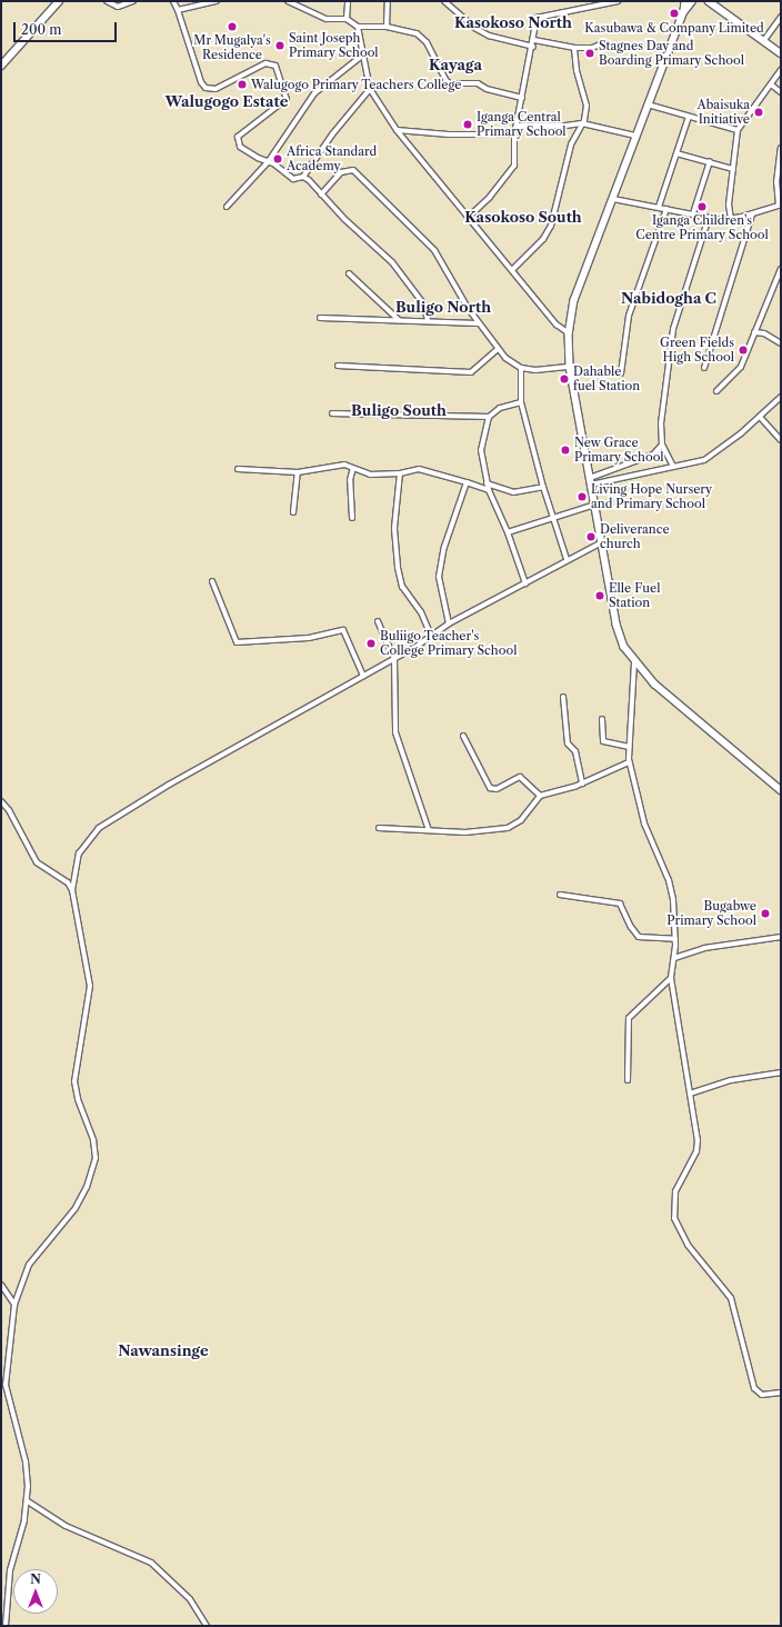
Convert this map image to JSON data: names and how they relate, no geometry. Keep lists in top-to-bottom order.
{
  "districts": [
    "Kasokoso North",
    "Kayaga",
    "Walugogo Estate",
    "Kasokoso South",
    "Nabidogha C",
    "Buligo North",
    "Buligo South",
    "Nawansinge"
  ],
  "places": [
    "Kasubawa & Company Limited",
    "Mr Mugalya's Residence",
    "Saint Joseph Primary School",
    "Stagnes Day and Boarding Primary School",
    "Walugogo Primary Teachers College",
    "Abaisuka Initiative",
    "Iganga Central Primary School",
    "Africa Standard Academy",
    "Iganga Children's Centre Primary School",
    "Green Fields High School",
    "Dahable fuel Station",
    "New Grace Primary School",
    "Living Hope Nursery and Primary School",
    "Deliverance church",
    "Elle Fuel Station",
    "Buliigo Teacher's College Primary School",
    "Bugabwe Primary School"
  ],
  "scale_bar": "200 m",
  "north": "top"
}
